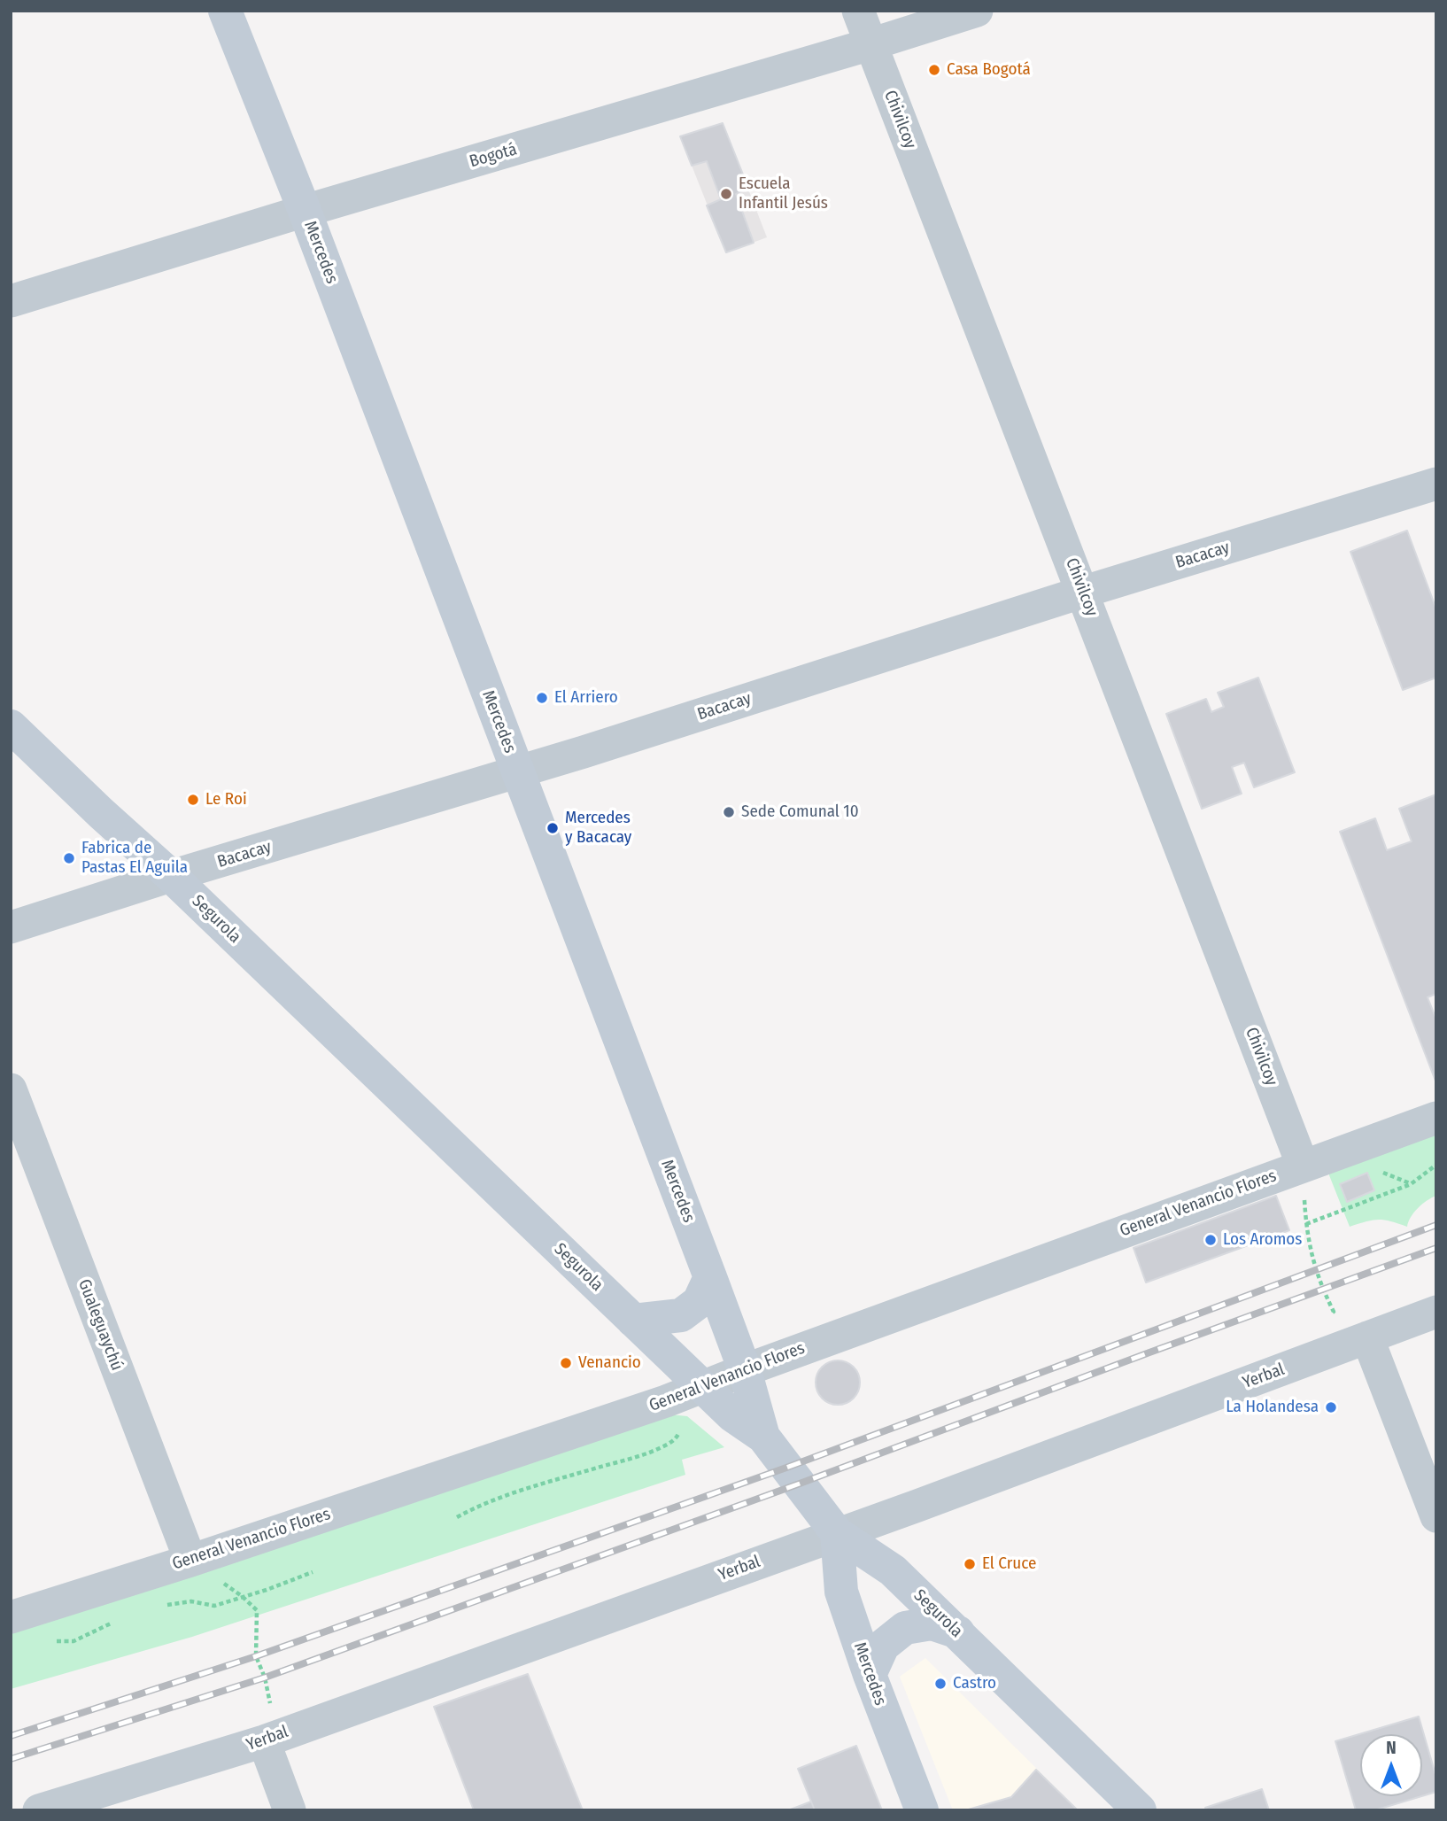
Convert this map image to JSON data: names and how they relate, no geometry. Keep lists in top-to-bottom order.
{
  "streets": {
    "street": [
      "Chivilcoy",
      "Bogotá",
      "Mercedes",
      "Bacacay",
      "Segurola",
      "General Venancio Flores",
      "Gualeguaychú",
      "Yerbal"
    ]
  },
  "crossings": [
    ["Chivilcoy", "Bogotá"],
    ["Chivilcoy", "Bacacay"],
    ["Chivilcoy", "General Venancio Flores"],
    ["Bogotá", "Mercedes"],
    ["Mercedes", "Bacacay"],
    ["Mercedes", "Segurola"],
    ["Mercedes", "General Venancio Flores"],
    ["Mercedes", "Yerbal"],
    ["Bacacay", "Segurola"],
    ["Segurola", "General Venancio Flores"],
    ["Segurola", "Yerbal"],
    ["General Venancio Flores", "Gualeguaychú"]
  ],
  "places": [
    "Casa Bogotá",
    "Escuela Infantil Jesús",
    "El Arriero",
    "Le Roi",
    "Sede Comunal 10",
    "Mercedes y Bacacay",
    "Fabrica de Pastas El Aguila",
    "Los Aromos",
    "Venancio",
    "La Holandesa",
    "El Cruce",
    "Castro"
  ],
  "north": "top"
}
